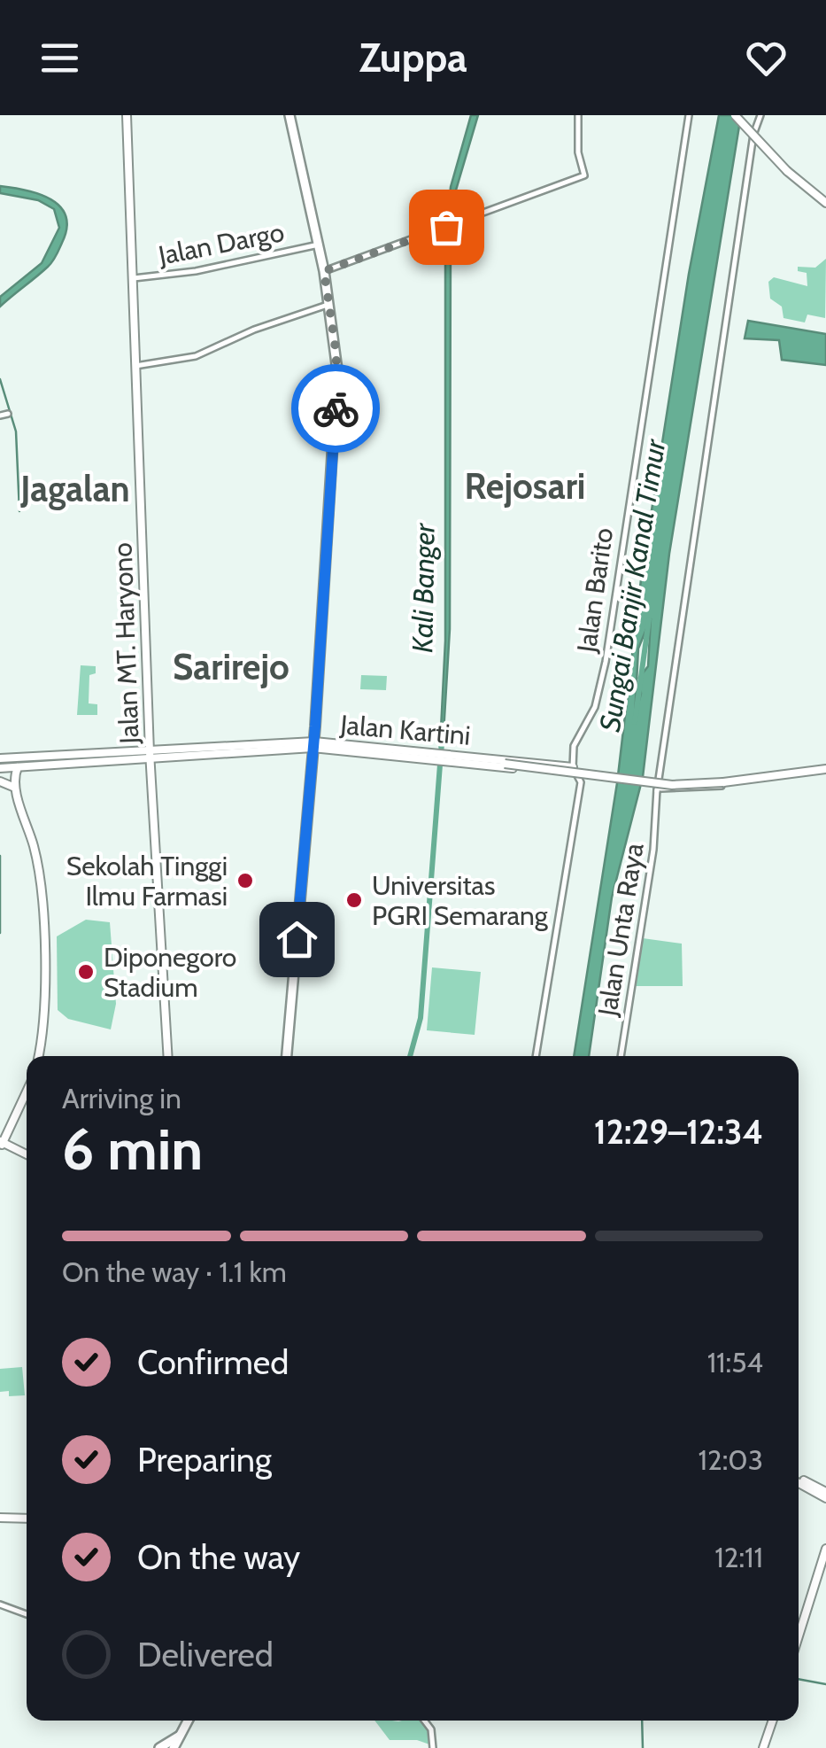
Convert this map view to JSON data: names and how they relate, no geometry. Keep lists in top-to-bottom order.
{
  "streets": {
    "main road": ["Jalan MT. Haryono", "Jalan Kartini"],
    "street": ["Jalan Dargo", "Jalan Barito", "Jalan Unta Raya"]
  },
  "crossings": [
    ["Jalan Dargo", "Jalan MT. Haryono"],
    ["Jalan Barito", "Jalan Kartini"],
    ["Jalan MT. Haryono", "Jalan Kartini"]
  ],
  "districts": ["Rejosari", "Jagalan", "Sarirejo"],
  "water": ["Sungai Banjir Kanal Timur", "Kali Banger"],
  "places": ["Sekolah Tinggi Ilmu Farmasi", "Universitas PGRI Semarang", "Diponegoro Stadium"],
  "page": {
    "header": "Zuppa",
    "heading": ["6 min", "Arriving in", "12:29–12:34"],
    "bar": "On the way · 1.1 km",
    "list": [
      ["Confirmed", "11:54"],
      ["Preparing", "12:03"],
      ["On the way", "12:11"],
      "Delivered"
    ]
  }
}
